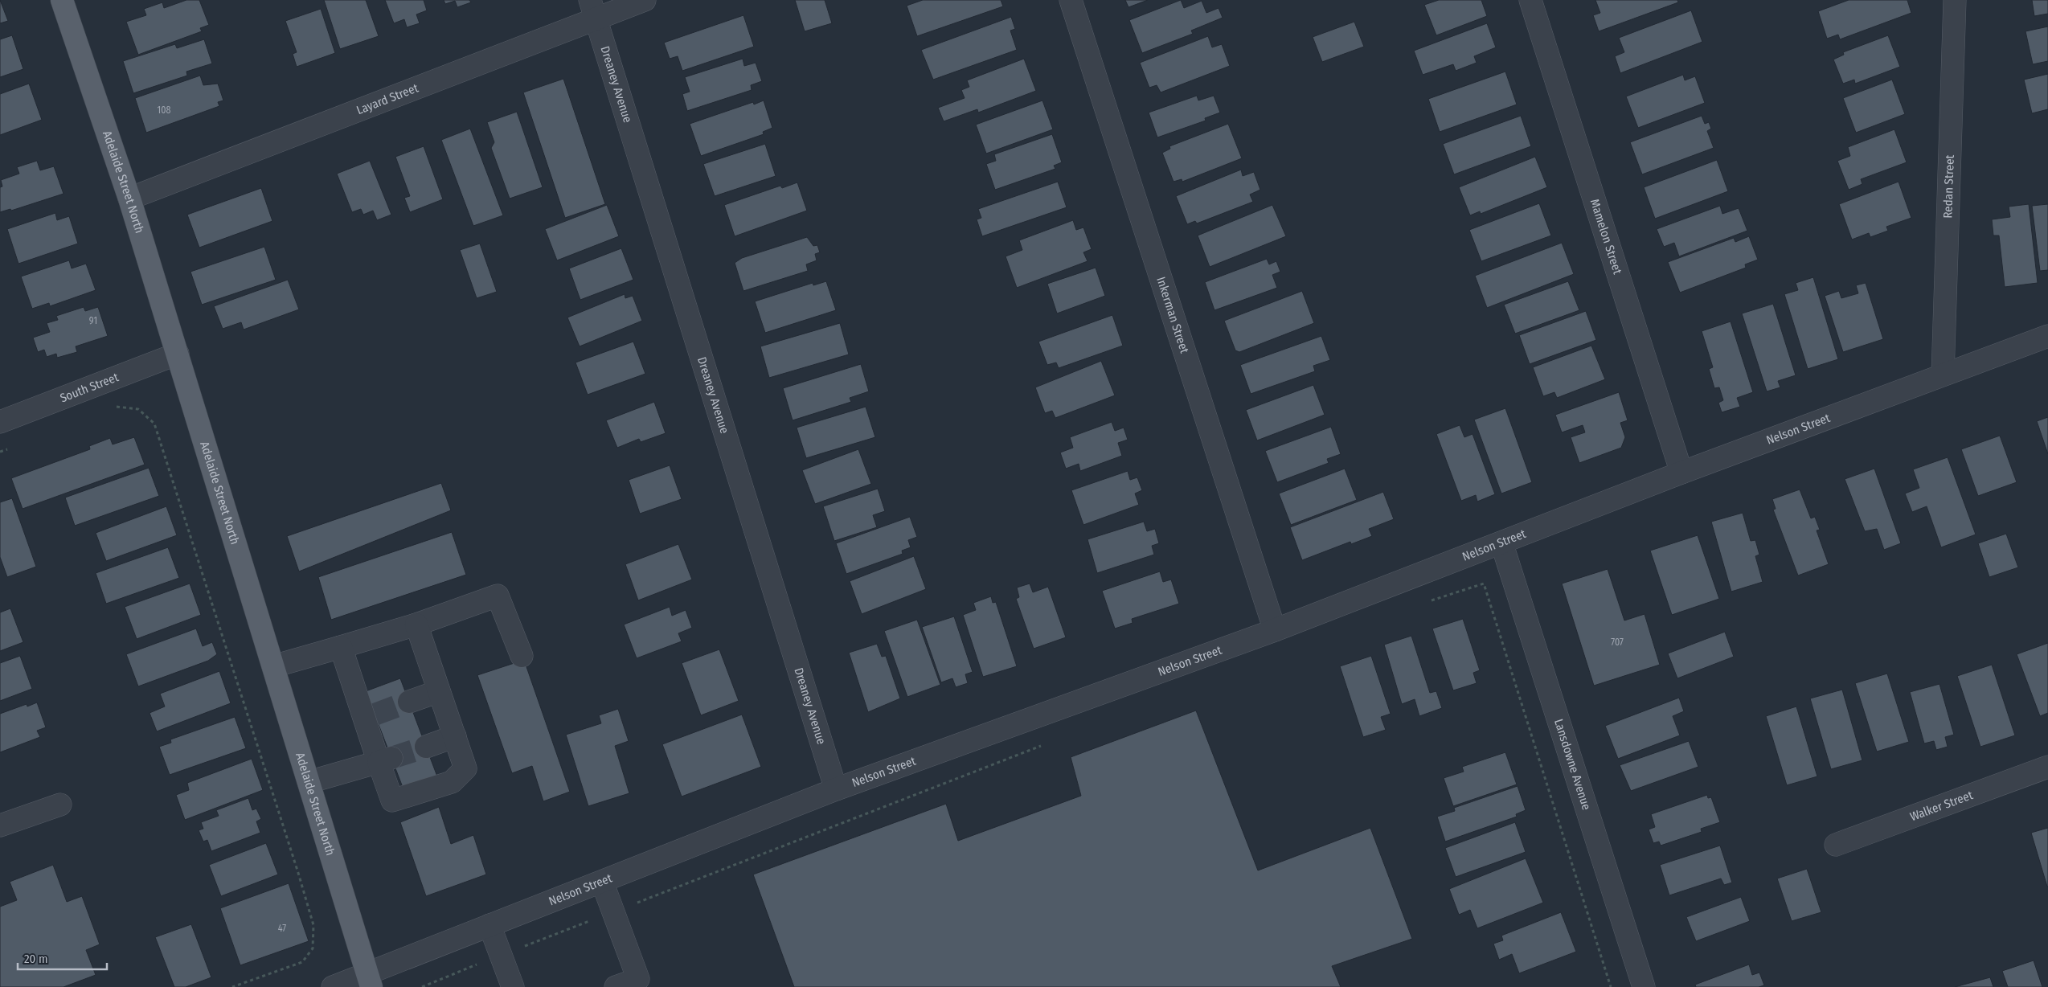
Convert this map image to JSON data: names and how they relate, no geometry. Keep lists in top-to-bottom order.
{
  "streets": {
    "main road": ["Adelaide Street North"],
    "street": [
      "Dreaney Avenue",
      "Layard Street",
      "Redan Street",
      "Mamelon Street",
      "Inkerman Street",
      "South Street",
      "Nelson Street",
      "Lansdowne Avenue",
      "Walker Street"
    ]
  },
  "crossings": [
    ["Dreaney Avenue", "Layard Street"],
    ["Dreaney Avenue", "Nelson Street"],
    ["Layard Street", "Adelaide Street North"],
    ["Adelaide Street North", "South Street"],
    ["Adelaide Street North", "Nelson Street"],
    ["Redan Street", "Nelson Street"],
    ["Mamelon Street", "Nelson Street"],
    ["Inkerman Street", "Nelson Street"],
    ["Nelson Street", "Lansdowne Avenue"]
  ],
  "house_numbers": [
    "108",
    "91",
    "707",
    "47"
  ],
  "scale_bar": "20 m"
}
